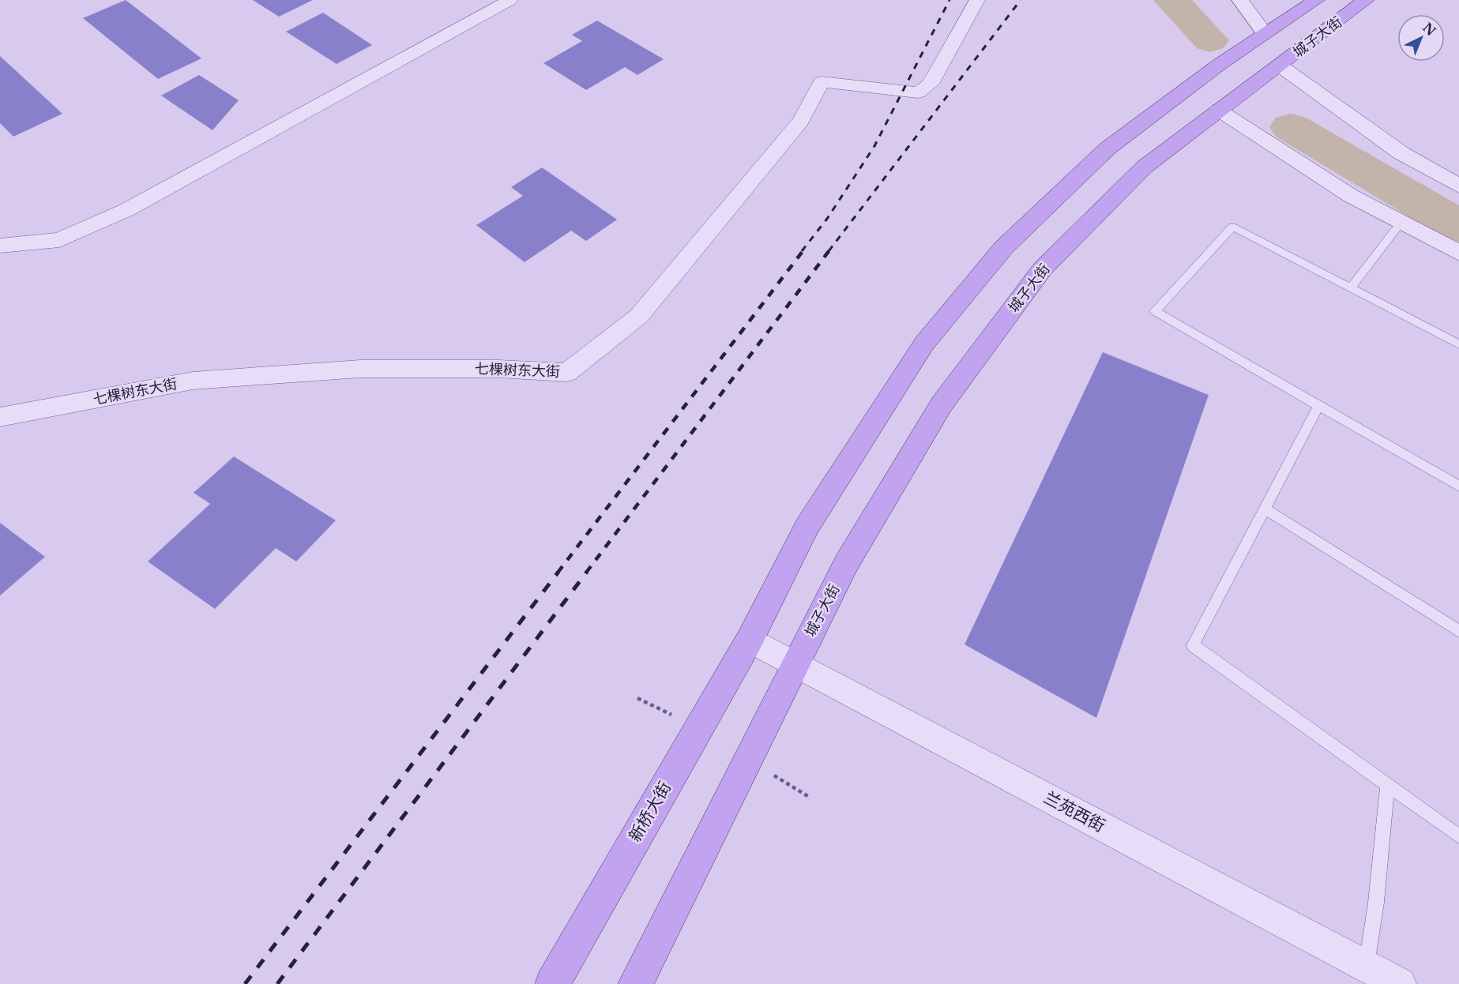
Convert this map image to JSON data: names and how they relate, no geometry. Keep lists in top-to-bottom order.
{
  "streets": {
    "main road": ["城子大街", "新桥大街"],
    "street": ["七棵树东大街", "兰苑西街"]
  },
  "crossings": [
    ["城子大街", "兰苑西街"],
    ["新桥大街", "兰苑西街"]
  ],
  "north": "top right"
}
